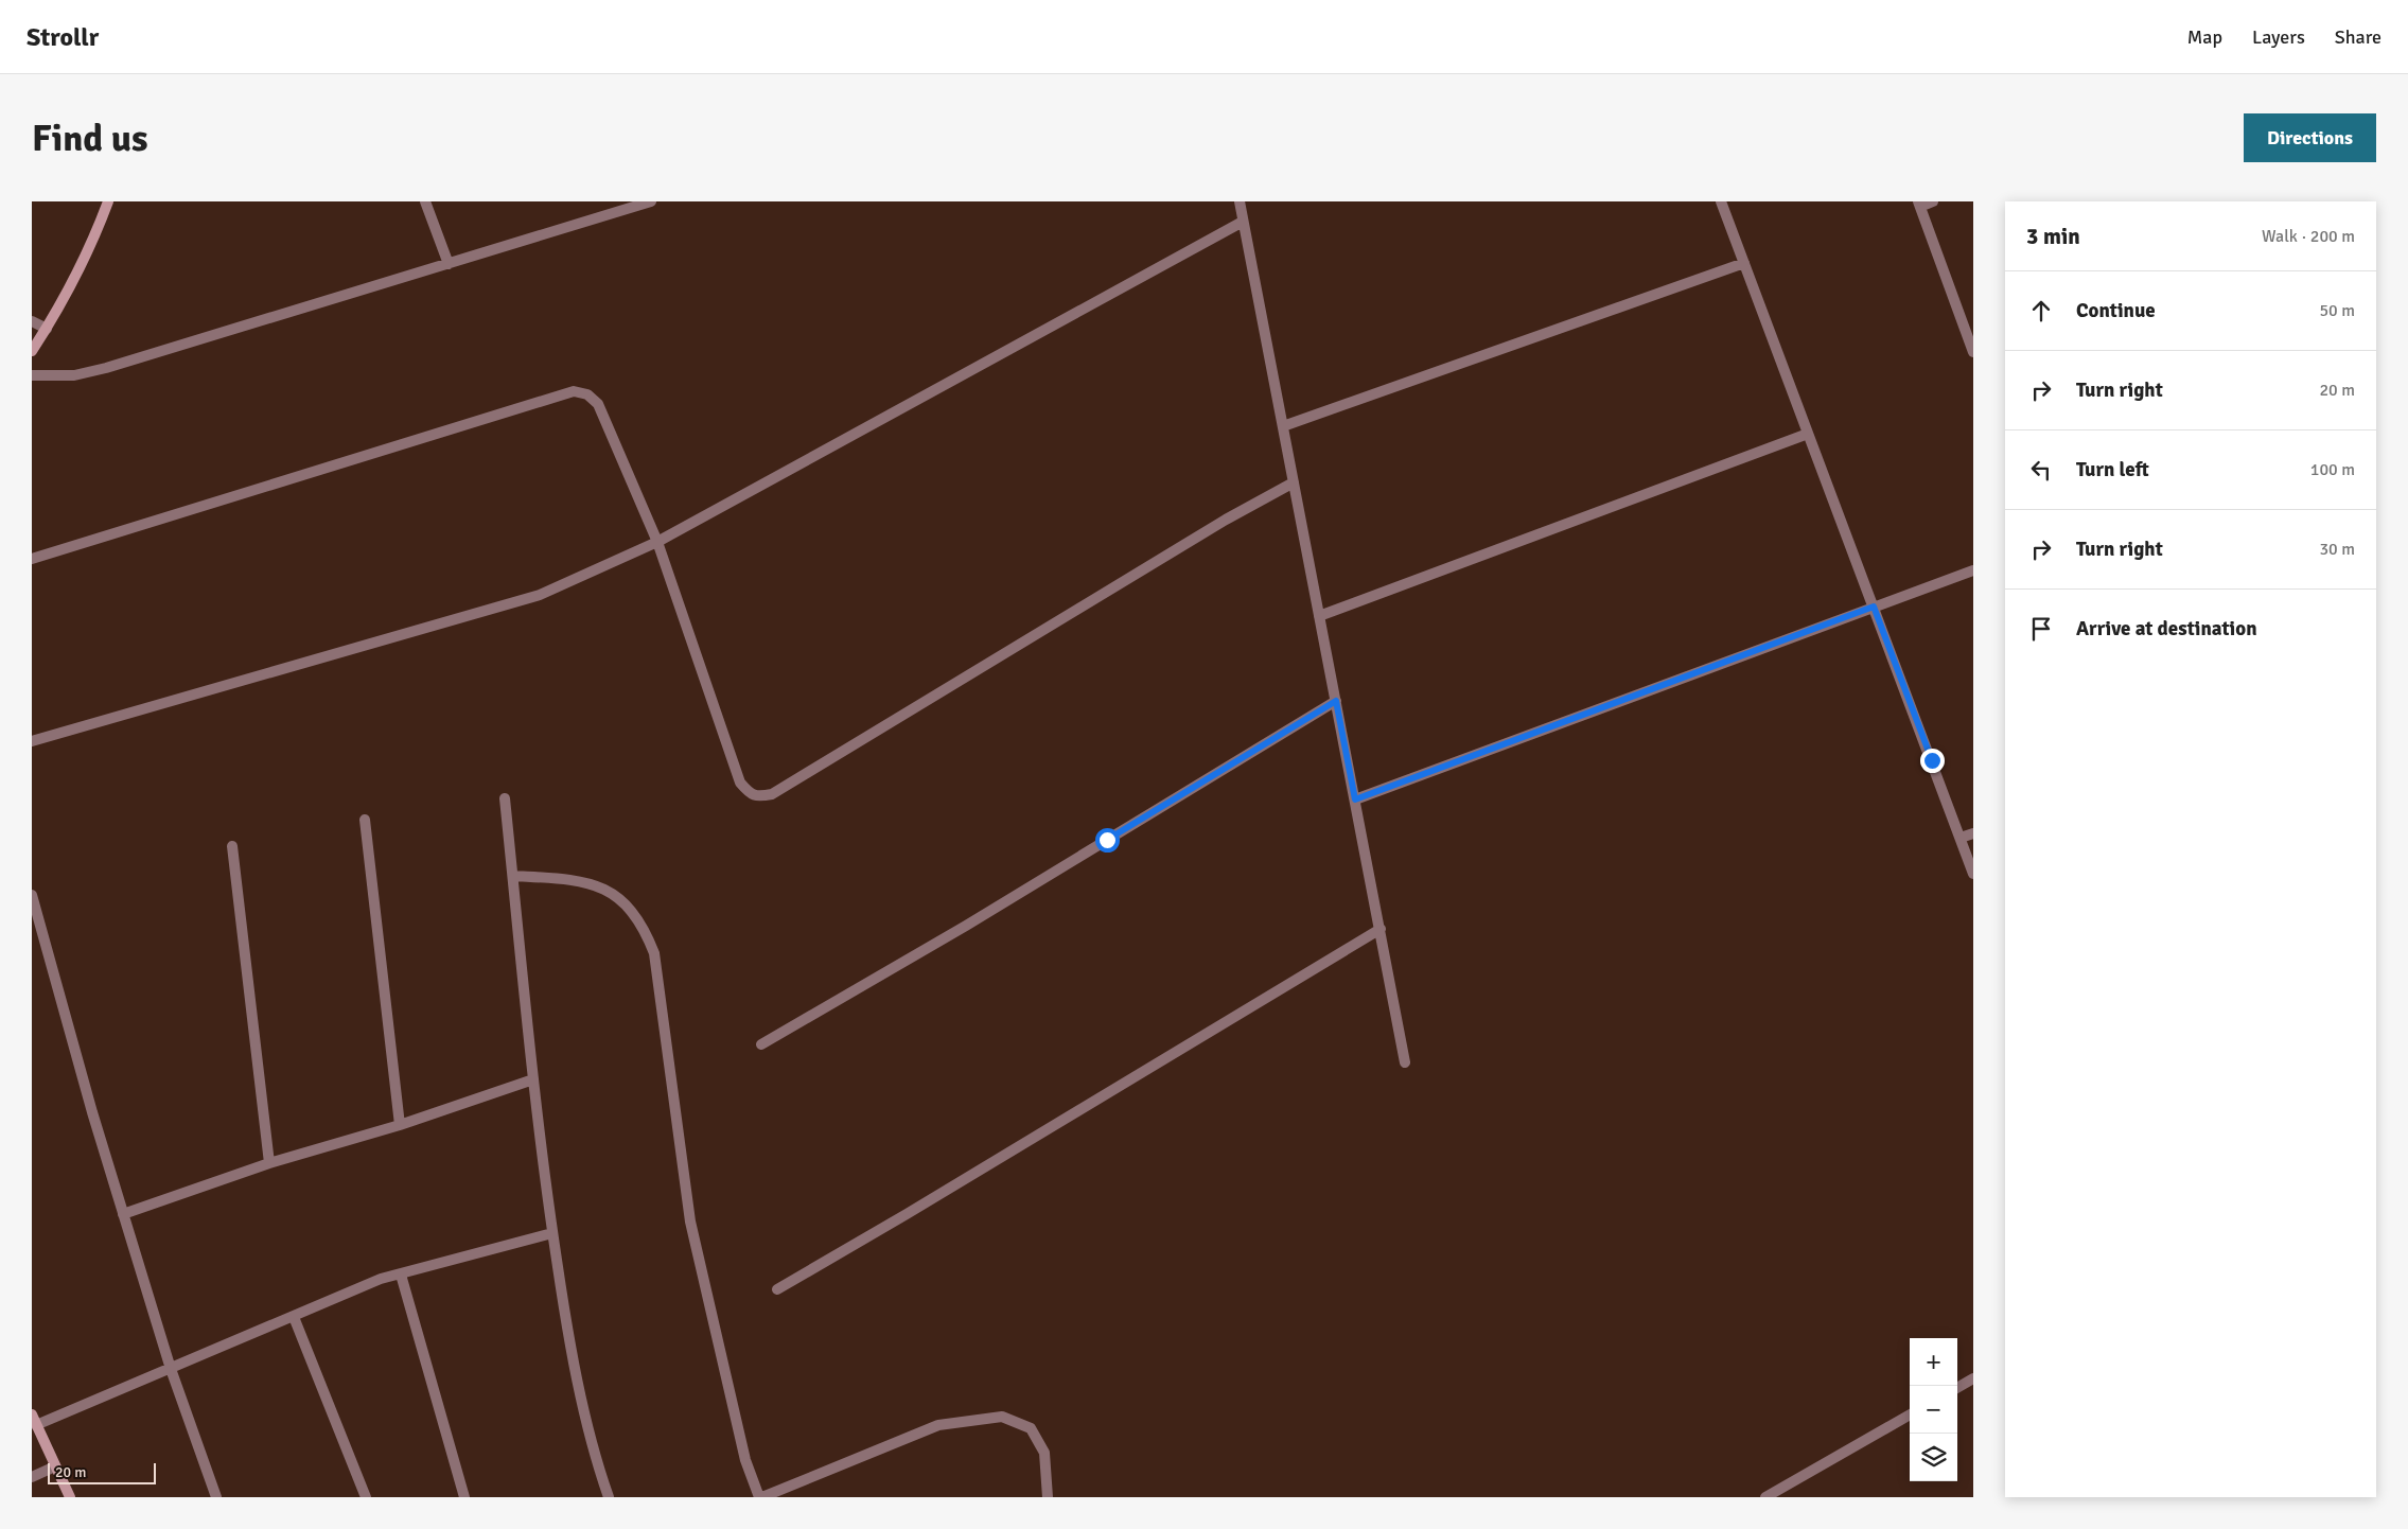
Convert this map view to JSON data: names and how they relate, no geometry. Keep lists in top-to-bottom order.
{
  "scale_bar": "20 m",
  "page": {
    "header": "Strollr",
    "nav": ["Map", "Layers", "Share"],
    "buttons": "Directions",
    "title": "Find us",
    "heading": ["3 min", "Walk · 200 m"],
    "list": [
      ["Continue", "50 m"],
      ["Turn right", "20 m"],
      ["Turn left", "100 m"],
      ["Turn right", "30 m"],
      "Arrive at destination"
    ],
    "map_buttons": ["+", "−"],
    "scale": "20 m"
  }
}
